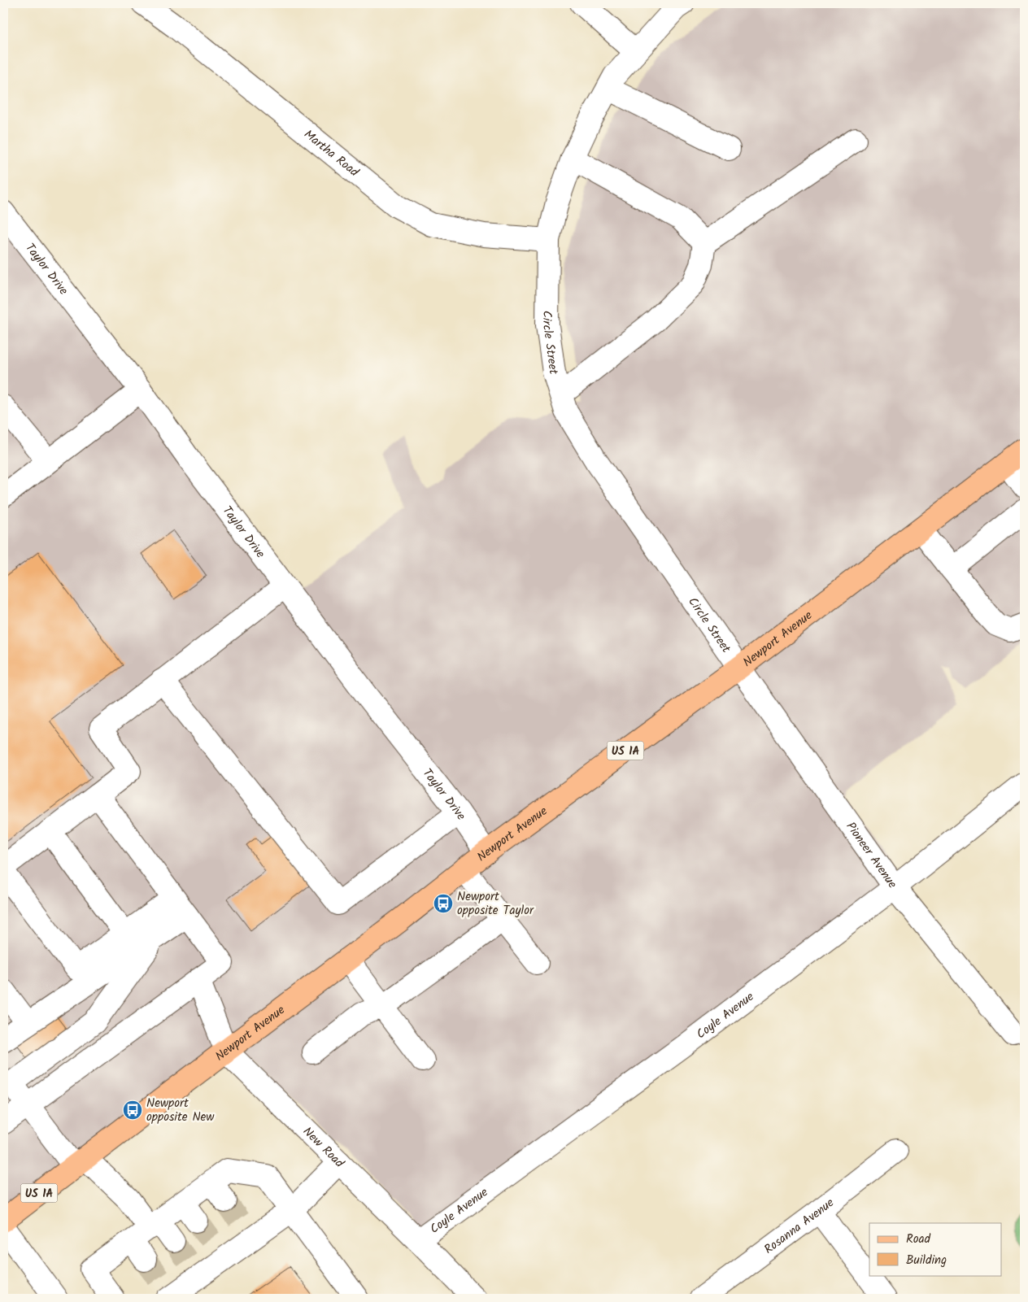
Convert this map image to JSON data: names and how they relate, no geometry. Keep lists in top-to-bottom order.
{
  "streets": {
    "main road": ["Newport Avenue", "US 1A"],
    "street": [
      "Martha Road",
      "Taylor Drive",
      "Circle Street",
      "Pioneer Avenue",
      "Coyle Avenue",
      "New Road",
      "Rosanna Avenue"
    ]
  },
  "crossings": [
    ["Martha Road", "Circle Street"],
    ["Taylor Drive", "Newport Avenue"],
    ["Circle Street", "Newport Avenue"],
    ["Circle Street", "Pioneer Avenue"],
    ["Newport Avenue", "Pioneer Avenue"],
    ["Newport Avenue", "New Road"],
    ["Pioneer Avenue", "Coyle Avenue"],
    ["Coyle Avenue", "New Road"]
  ],
  "places": {
    "bus stop": ["Newport opposite Taylor", "Newport opposite New"]
  },
  "legend": ["Road", "Building"]
}
